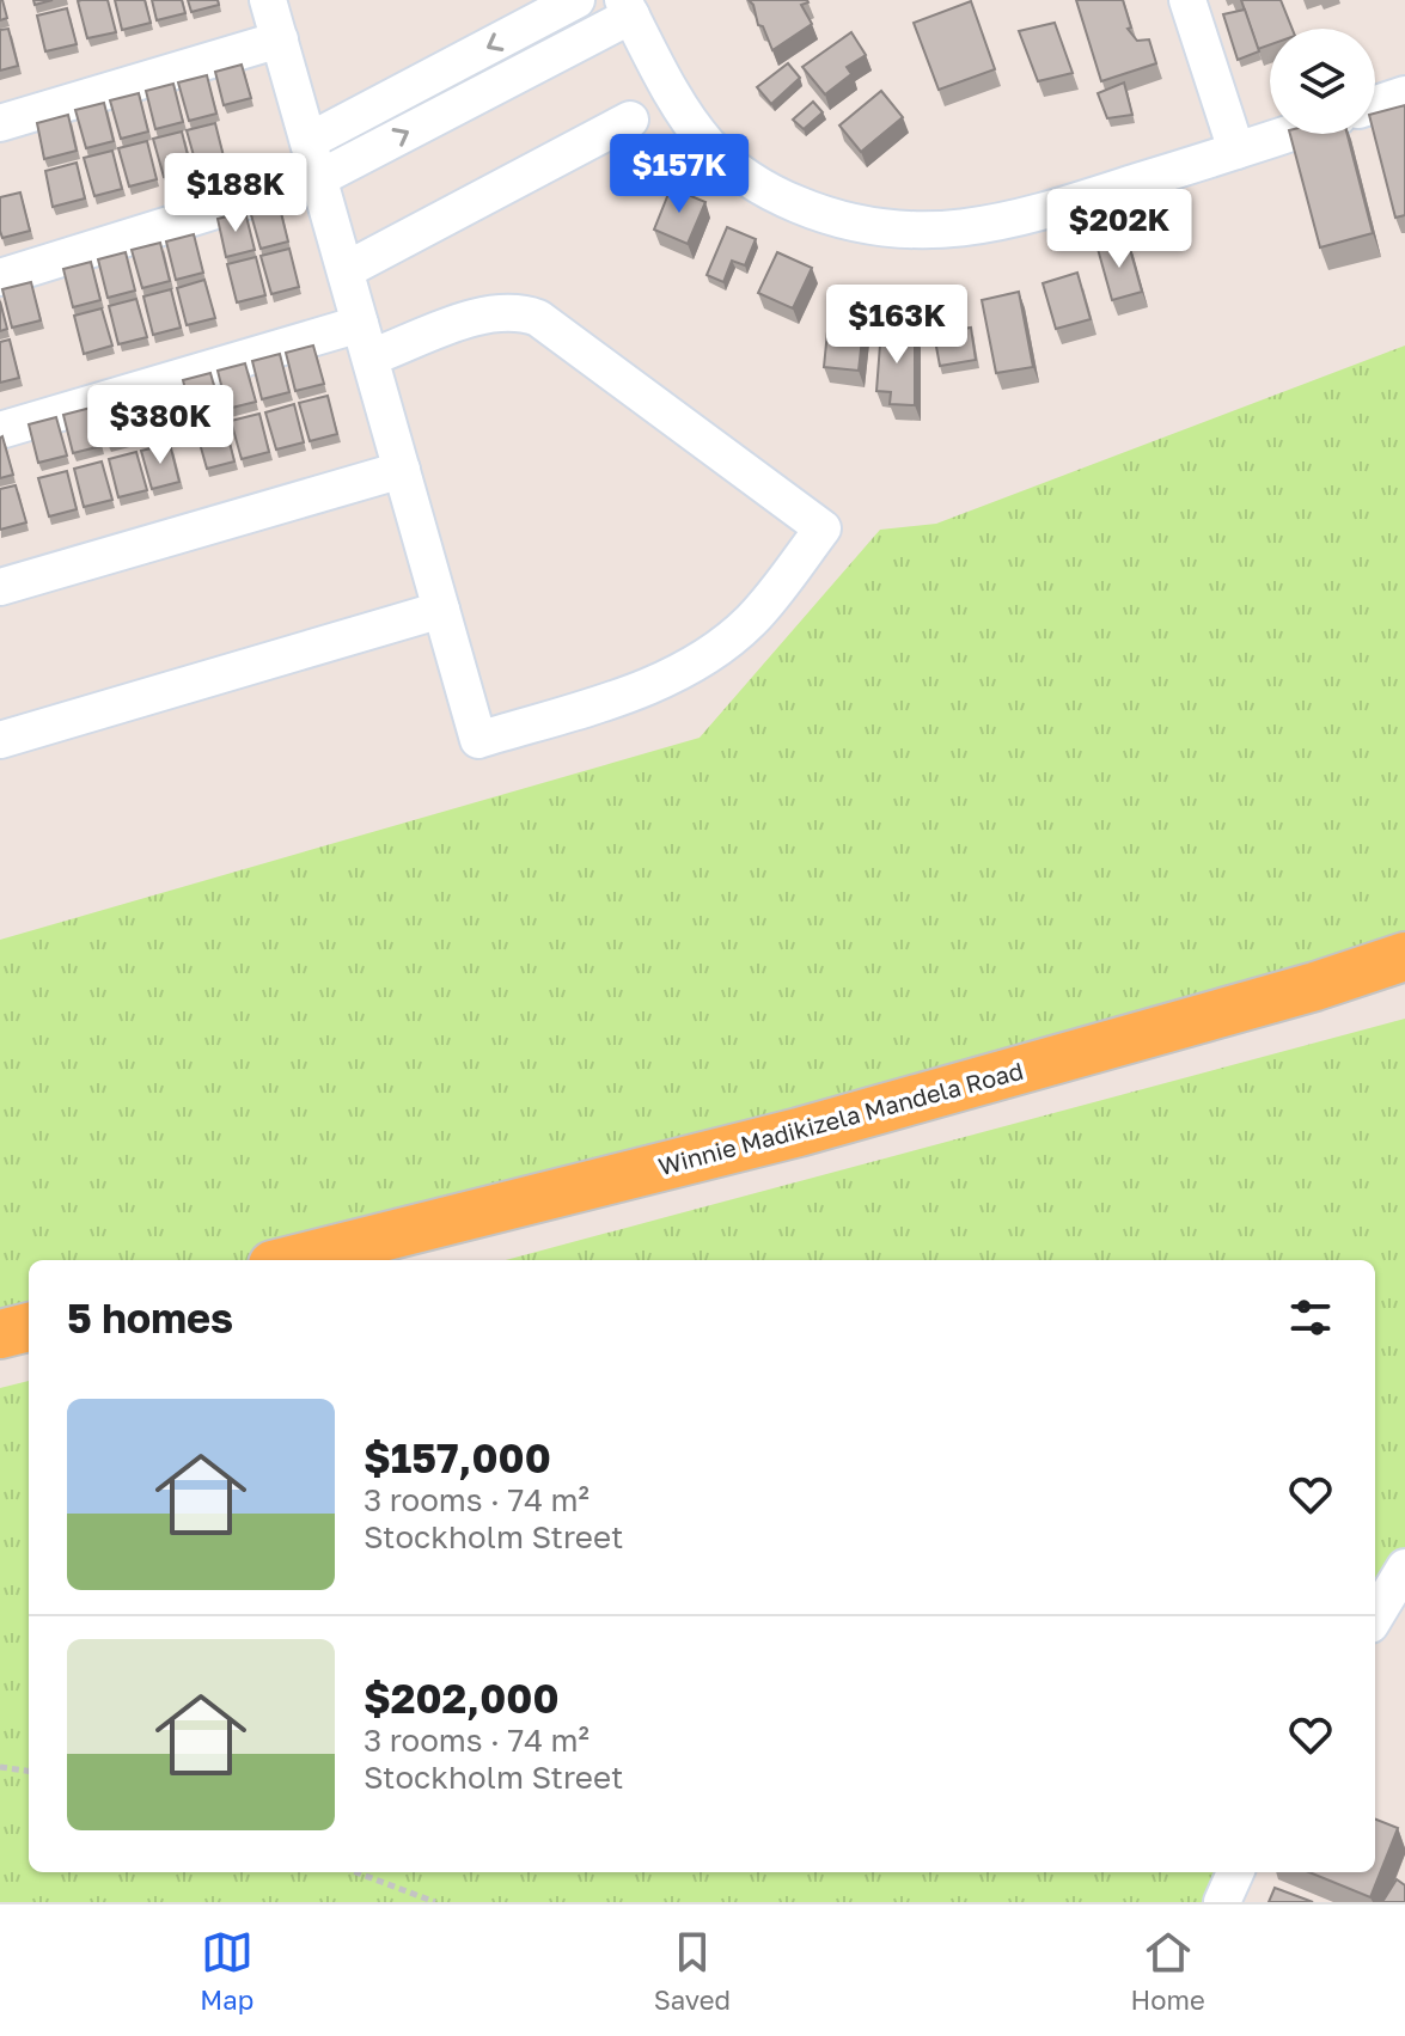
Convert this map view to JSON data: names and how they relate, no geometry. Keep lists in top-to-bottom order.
{
  "streets": {
    "main road": ["Winnie Madikizela Mandela Road"]
  },
  "page": {
    "price": [
      "$157K",
      "$188K",
      "$202K",
      "$163K",
      "$380K"
    ],
    "heading": "5 homes",
    "list": [
      {
        "name": "$157,000",
        "note": "3 rooms · 74 m² · Stockholm Street"
      },
      {
        "name": "$202,000",
        "note": "3 rooms · 74 m² · Stockholm Street"
      }
    ],
    "tabs": ["Map", "Saved", "Home"]
  }
}
